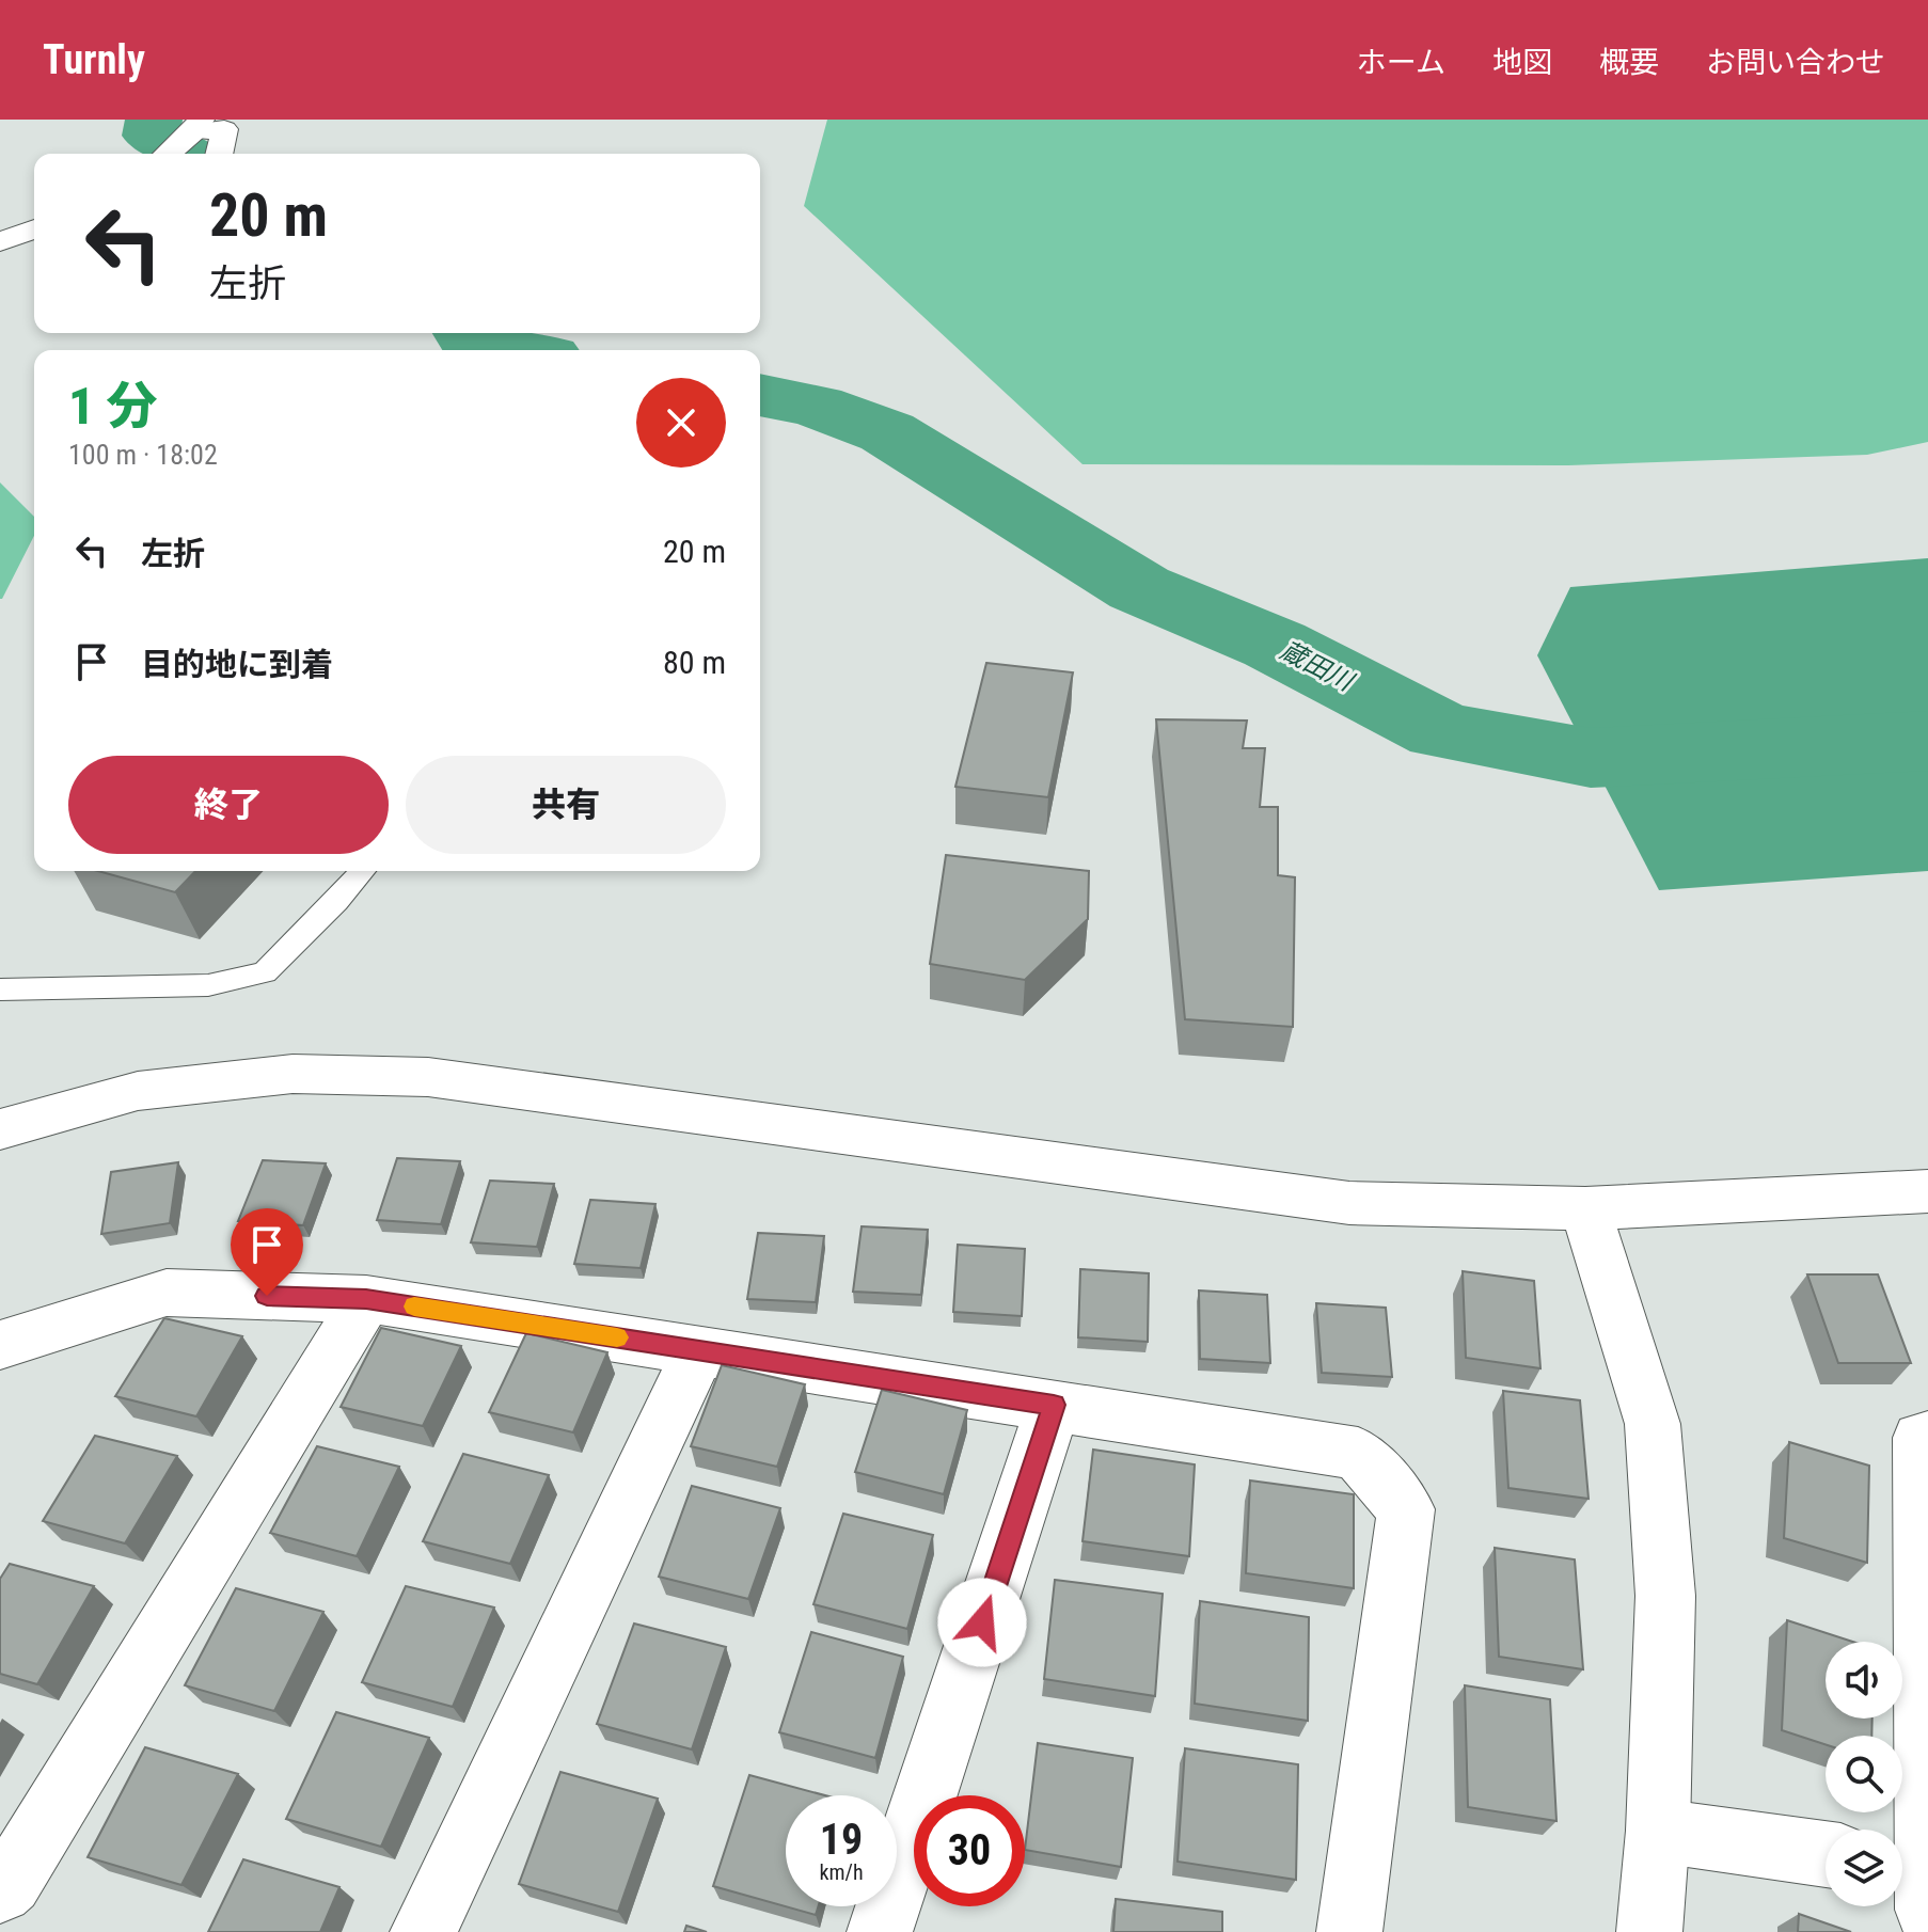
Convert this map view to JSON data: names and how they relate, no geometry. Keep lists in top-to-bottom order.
{
  "water": ["蔵田川"],
  "page": {
    "header": "Turnly",
    "nav": [
      "ホーム",
      "地図",
      "概要",
      "お問い合わせ"
    ],
    "turn": ["20 m", "左折"],
    "heading": ["1 分", "100 m · 18:02"],
    "list": [
      {
        "name": "左折",
        "value": "20 m"
      },
      {
        "name": "目的地に到着",
        "value": "80 m"
      }
    ],
    "buttons": ["終了", "共有"],
    "speed": "19 km/h",
    "limit": "30"
  }
}
